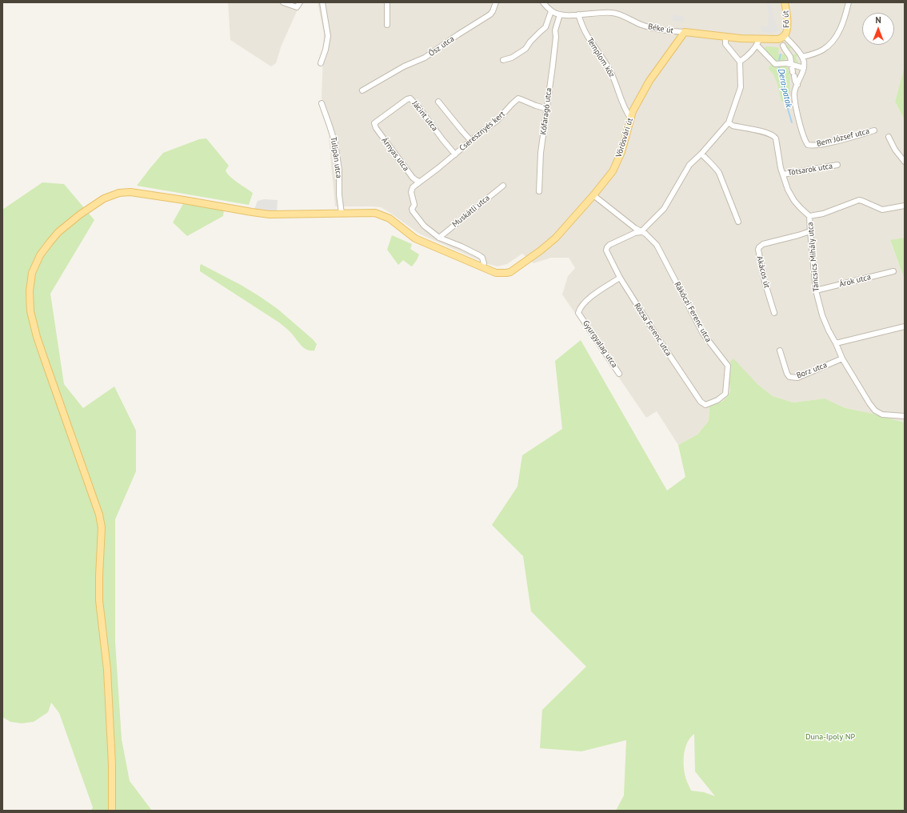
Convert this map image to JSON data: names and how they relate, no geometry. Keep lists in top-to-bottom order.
{
  "streets": {
    "main road": ["Fő út", "Béke út", "Vörösvári út"],
    "street": [
      "Ősz utca",
      "Templom köz",
      "Kőfaragó utca",
      "Jácint utca",
      "Cseresznyés kert",
      "Bem József utca",
      "Árnyas utca",
      "Tulipán utca",
      "Tótsarok utca",
      "Muskátli utca",
      "Táncsics Mihály utca",
      "Akácos út",
      "Árok utca",
      "Rákóczi Ferenc utca",
      "Rózsa Ferenc utca",
      "Gyurgyalag utca",
      "Borz utca"
    ]
  },
  "crossings": [
    ["Fő út", "Béke út"],
    ["Béke út", "Templom köz"],
    ["Béke út", "Kőfaragó utca"],
    ["Béke út", "Vörösvári út"],
    ["Templom köz", "Vörösvári út"],
    ["Kőfaragó utca", "Cseresznyés kert"],
    ["Jácint utca", "Cseresznyés kert"],
    ["Jácint utca", "Árnyas utca"],
    ["Cseresznyés kert", "Vörösvári út"],
    ["Cseresznyés kert", "Árnyas utca"],
    ["Cseresznyés kert", "Muskátli utca"],
    ["Vörösvári út", "Tulipán utca"],
    ["Tótsarok utca", "Táncsics Mihály utca"],
    ["Táncsics Mihály utca", "Akácos út"],
    ["Táncsics Mihály utca", "Árok utca"],
    ["Táncsics Mihály utca", "Borz utca"],
    ["Rákóczi Ferenc utca", "Rózsa Ferenc utca"],
    ["Rózsa Ferenc utca", "Gyurgyalag utca"]
  ],
  "water": ["Dera-patak"],
  "parks": ["Duna-Ipoly NP"],
  "north": "top"
}
